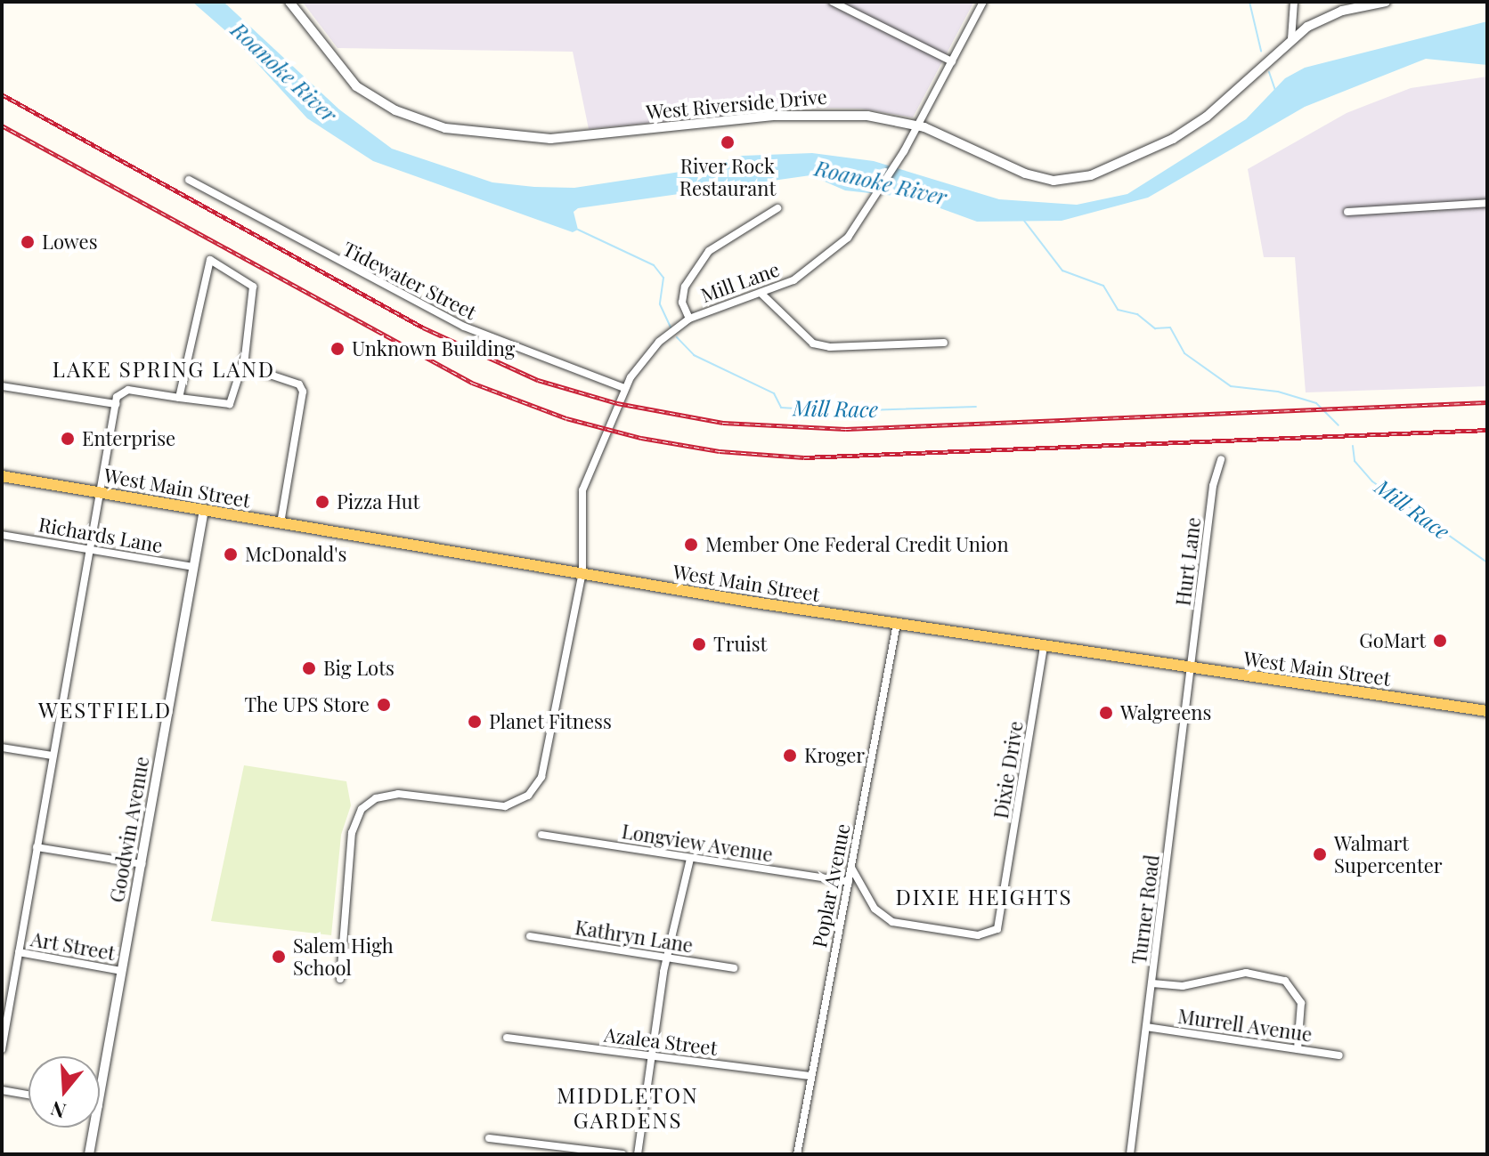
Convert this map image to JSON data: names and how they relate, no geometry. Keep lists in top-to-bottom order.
{
  "streets": {
    "main road": ["West Main Street"],
    "street": [
      "West Riverside Drive",
      "Tidewater Street",
      "Mill Lane",
      "Richards Lane",
      "Hurt Lane",
      "Dixie Drive",
      "Goodwin Avenue",
      "Longview Avenue",
      "Poplar Avenue",
      "Turner Road",
      "Kathryn Lane",
      "Art Street",
      "Murrell Avenue",
      "Azalea Street"
    ]
  },
  "crossings": [
    ["West Riverside Drive", "Mill Lane"],
    ["Tidewater Street", "Mill Lane"],
    ["Mill Lane", "West Main Street"],
    ["West Main Street", "Hurt Lane"],
    ["West Main Street", "Dixie Drive"],
    ["West Main Street", "Goodwin Avenue"],
    ["West Main Street", "Poplar Avenue"],
    ["West Main Street", "Turner Road"],
    ["Richards Lane", "Goodwin Avenue"],
    ["Hurt Lane", "Turner Road"],
    ["Dixie Drive", "Poplar Avenue"],
    ["Goodwin Avenue", "Art Street"],
    ["Longview Avenue", "Poplar Avenue"],
    ["Poplar Avenue", "Azalea Street"],
    ["Turner Road", "Murrell Avenue"]
  ],
  "districts": [
    "LAKE SPRING LAND",
    "WESTFIELD",
    "DIXIE HEIGHTS",
    "MIDDLETON GARDENS"
  ],
  "water": ["Roanoke River", "Mill Race"],
  "places": [
    "River Rock Restaurant",
    "Lowes",
    "Unknown Building",
    "Enterprise",
    "Pizza Hut",
    "Member One Federal Credit Union",
    "McDonald's",
    "GoMart",
    "Truist",
    "Big Lots",
    "The UPS Store",
    "Walgreens",
    "Planet Fitness",
    "Kroger",
    "Walmart Supercenter",
    "Salem High School"
  ],
  "north": "bottom"
}
